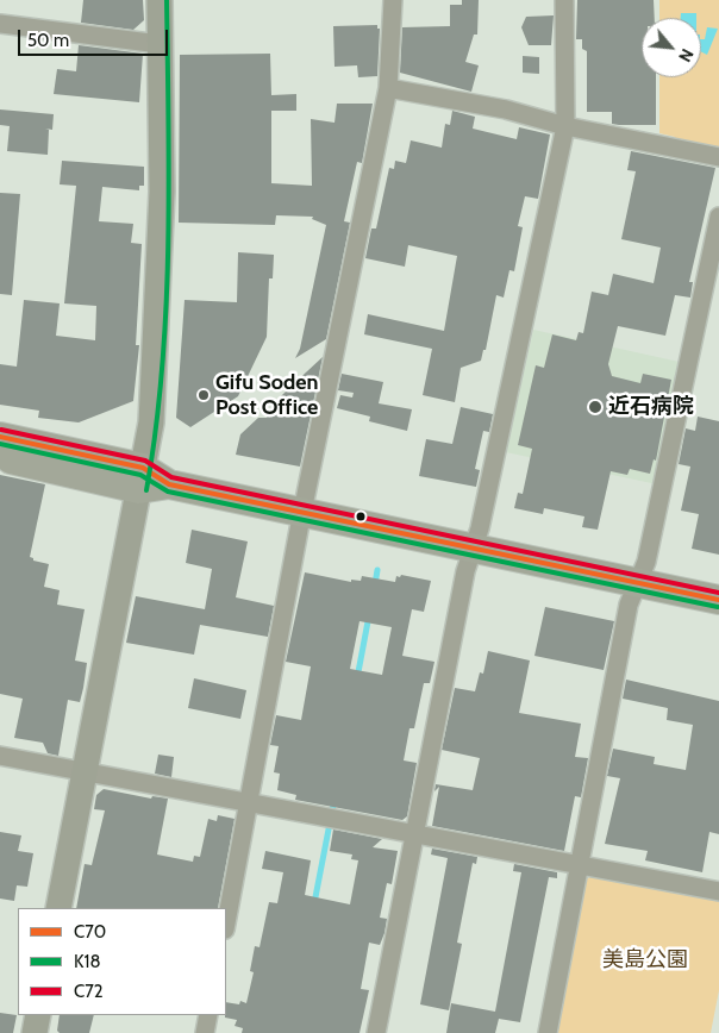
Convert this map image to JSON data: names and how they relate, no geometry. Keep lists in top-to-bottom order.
{
  "parks": ["美島公園"],
  "places": ["Gifu Soden Post Office", "近石病院"],
  "lines": ["transit line K18", "transit line C72", "transit line C70"],
  "legend": ["C70", "K18", "C72"],
  "scale_bar": "50 m",
  "north": "bottom right"
}
